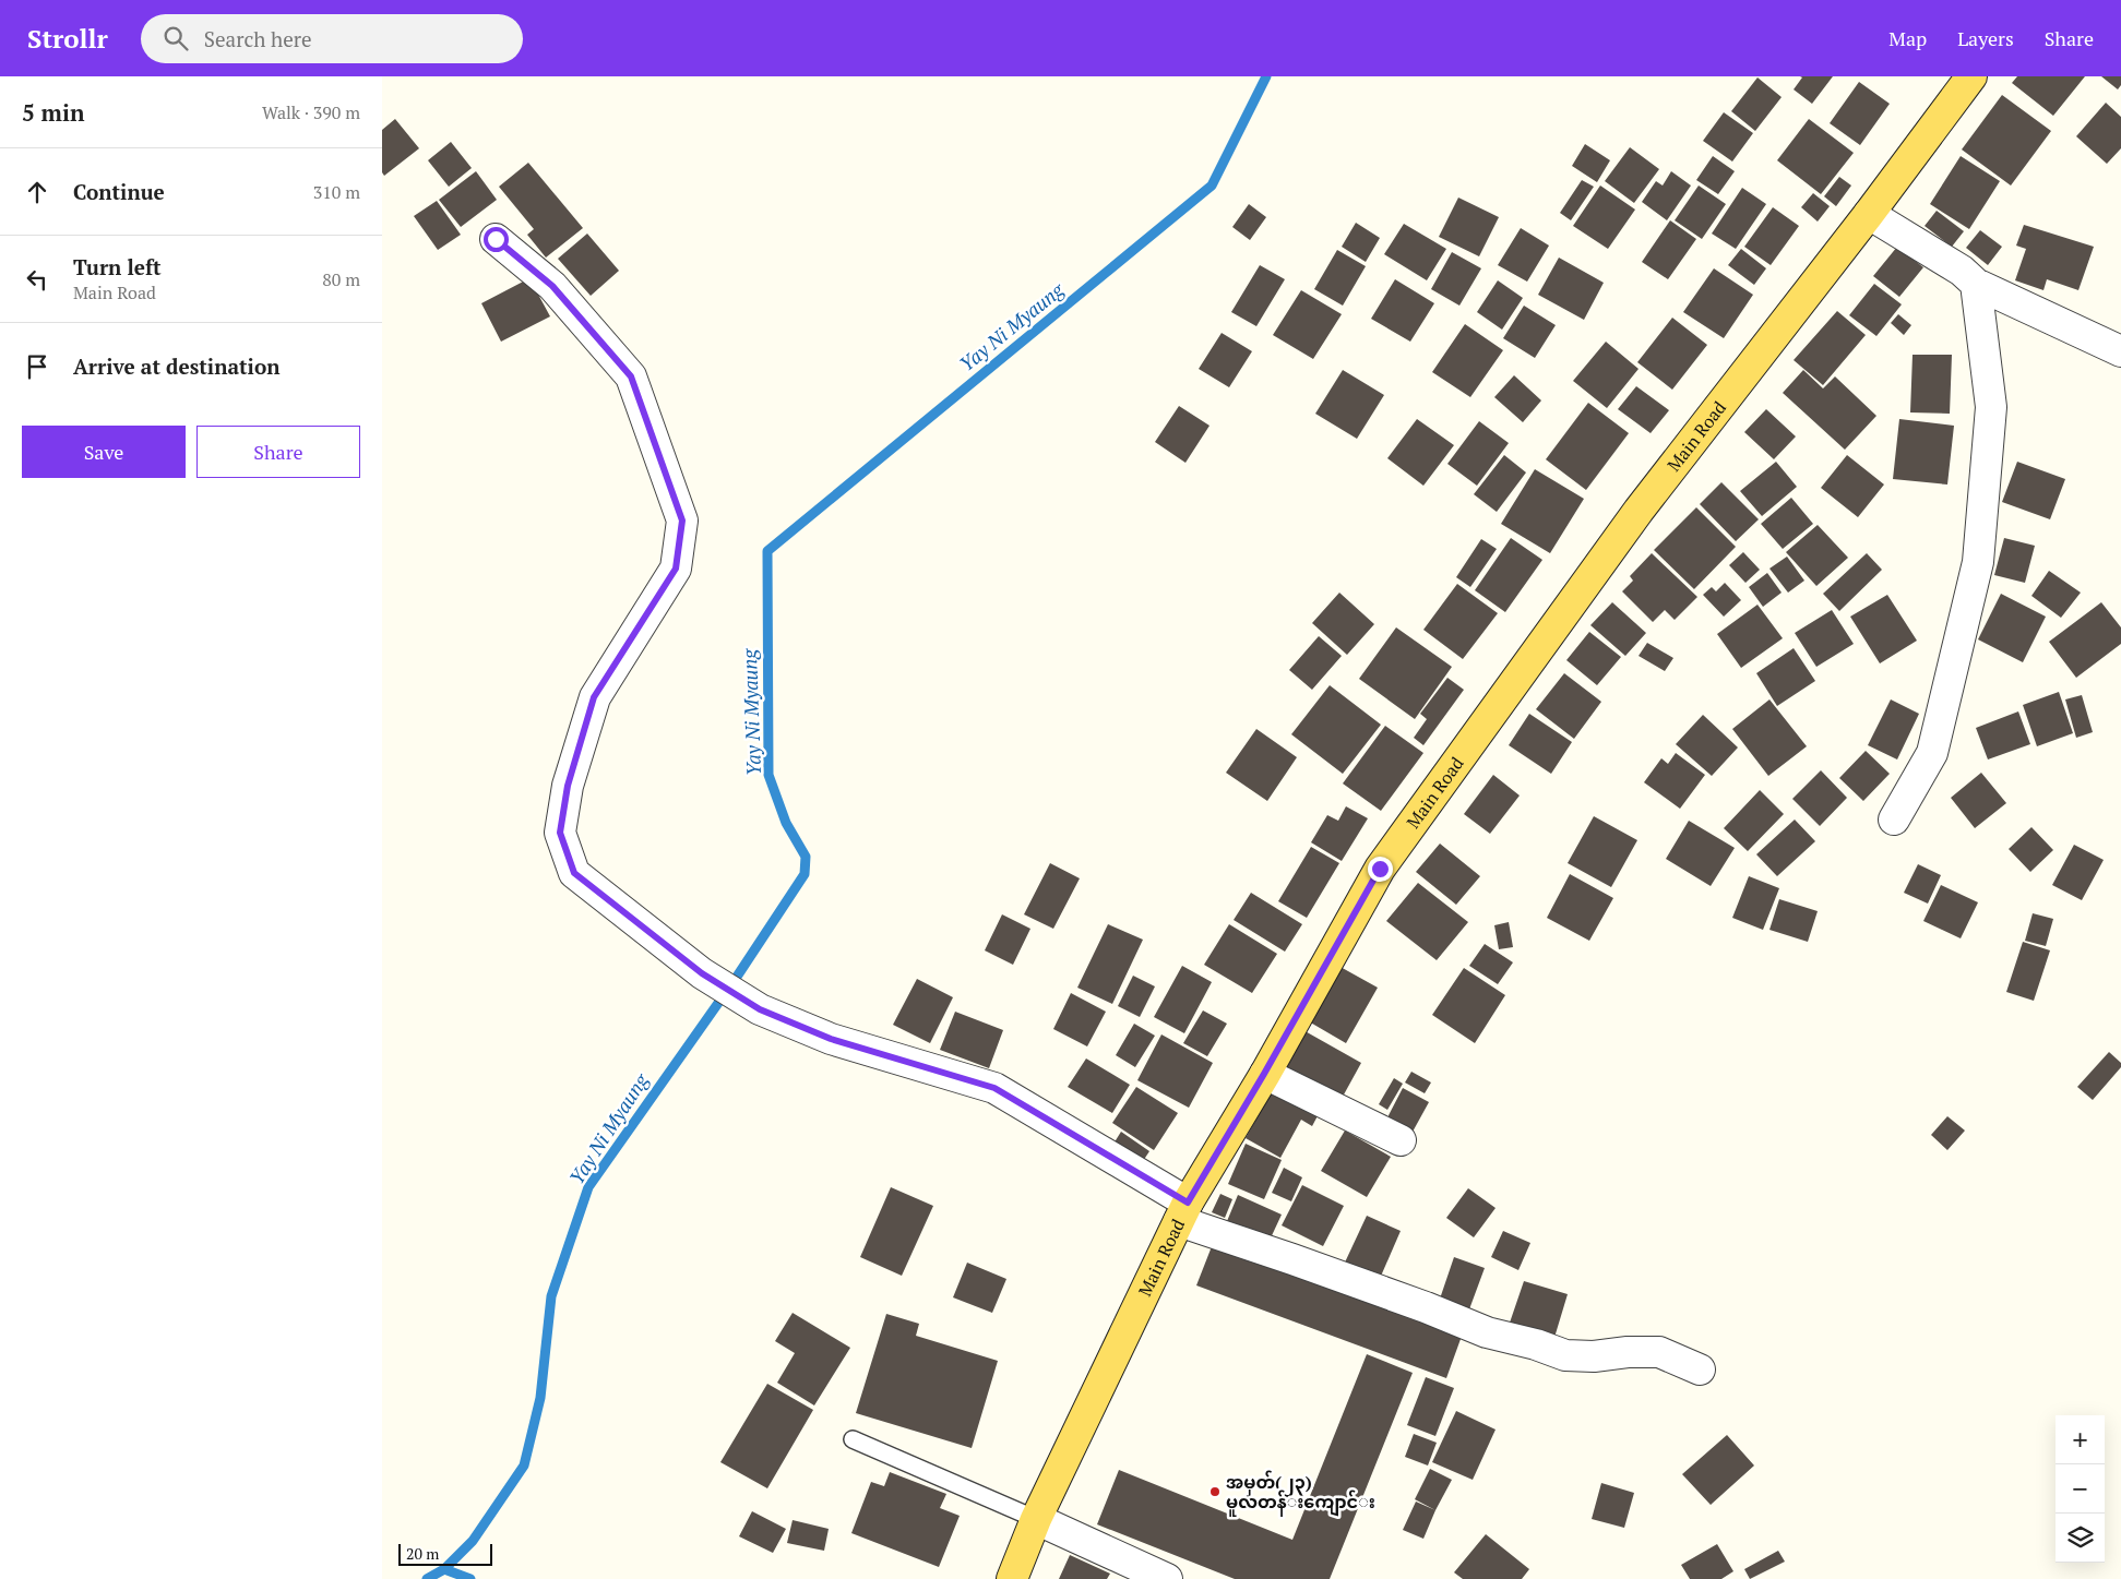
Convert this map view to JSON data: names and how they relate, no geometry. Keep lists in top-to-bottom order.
{
  "streets": {
    "main road": ["Main Road"]
  },
  "water": ["Yay Ni Myaung"],
  "places": ["အမှတ်(၂၃) မူလတန်‌း‌ကျောင်‌း"],
  "scale_bar": "20 m",
  "page": {
    "header": "Strollr",
    "search": "Search here",
    "nav": ["Map", "Layers", "Share"],
    "heading": ["5 min", "Walk · 390 m"],
    "list": [
      ["Continue", "310 m"],
      ["Turn left", "Main Road", "80 m"],
      "Arrive at destination"
    ],
    "buttons": ["Save", "Share"],
    "map_buttons": ["+", "−"],
    "scale": "20 m"
  }
}
